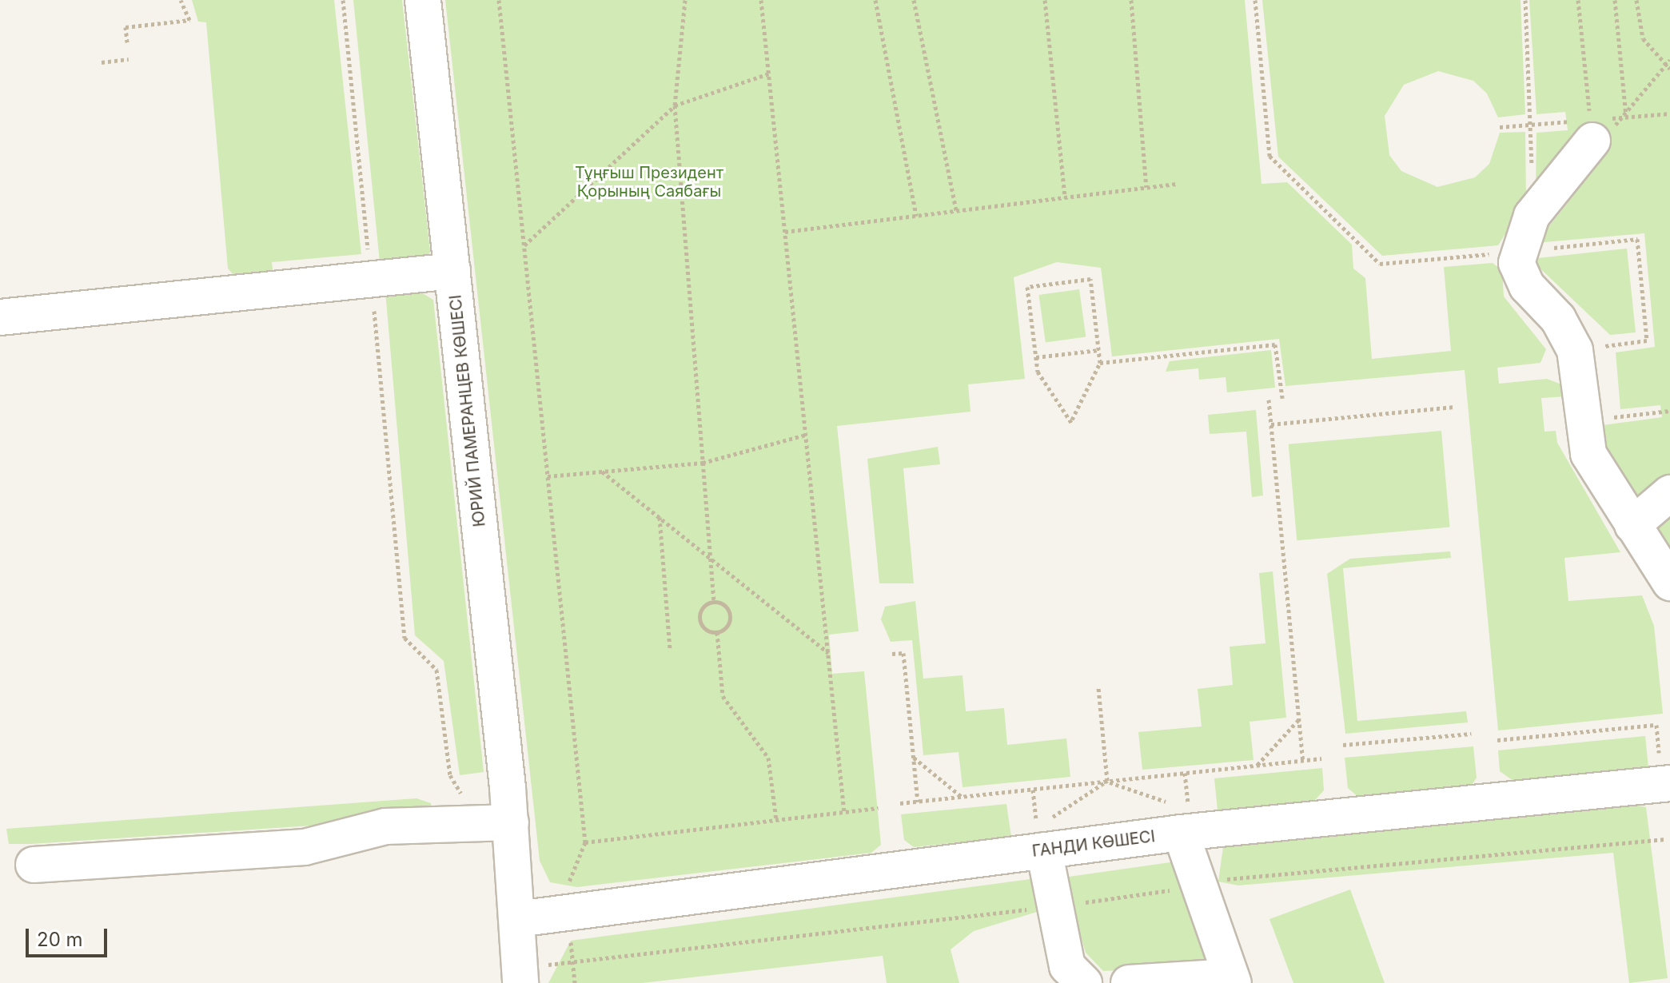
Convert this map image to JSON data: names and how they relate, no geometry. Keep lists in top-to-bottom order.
{
  "streets": {
    "street": ["ЮРИЙ ПАМЕРАНЦЕВ КӨШЕСІ", "ГАНДИ КӨШЕСІ"]
  },
  "crossings": [
    ["ЮРИЙ ПАМЕРАНЦЕВ КӨШЕСІ", "ГАНДИ КӨШЕСІ"]
  ],
  "parks": ["Тұңғыш Президент Қорының Саябағы"],
  "scale_bar": "20 m"
}
